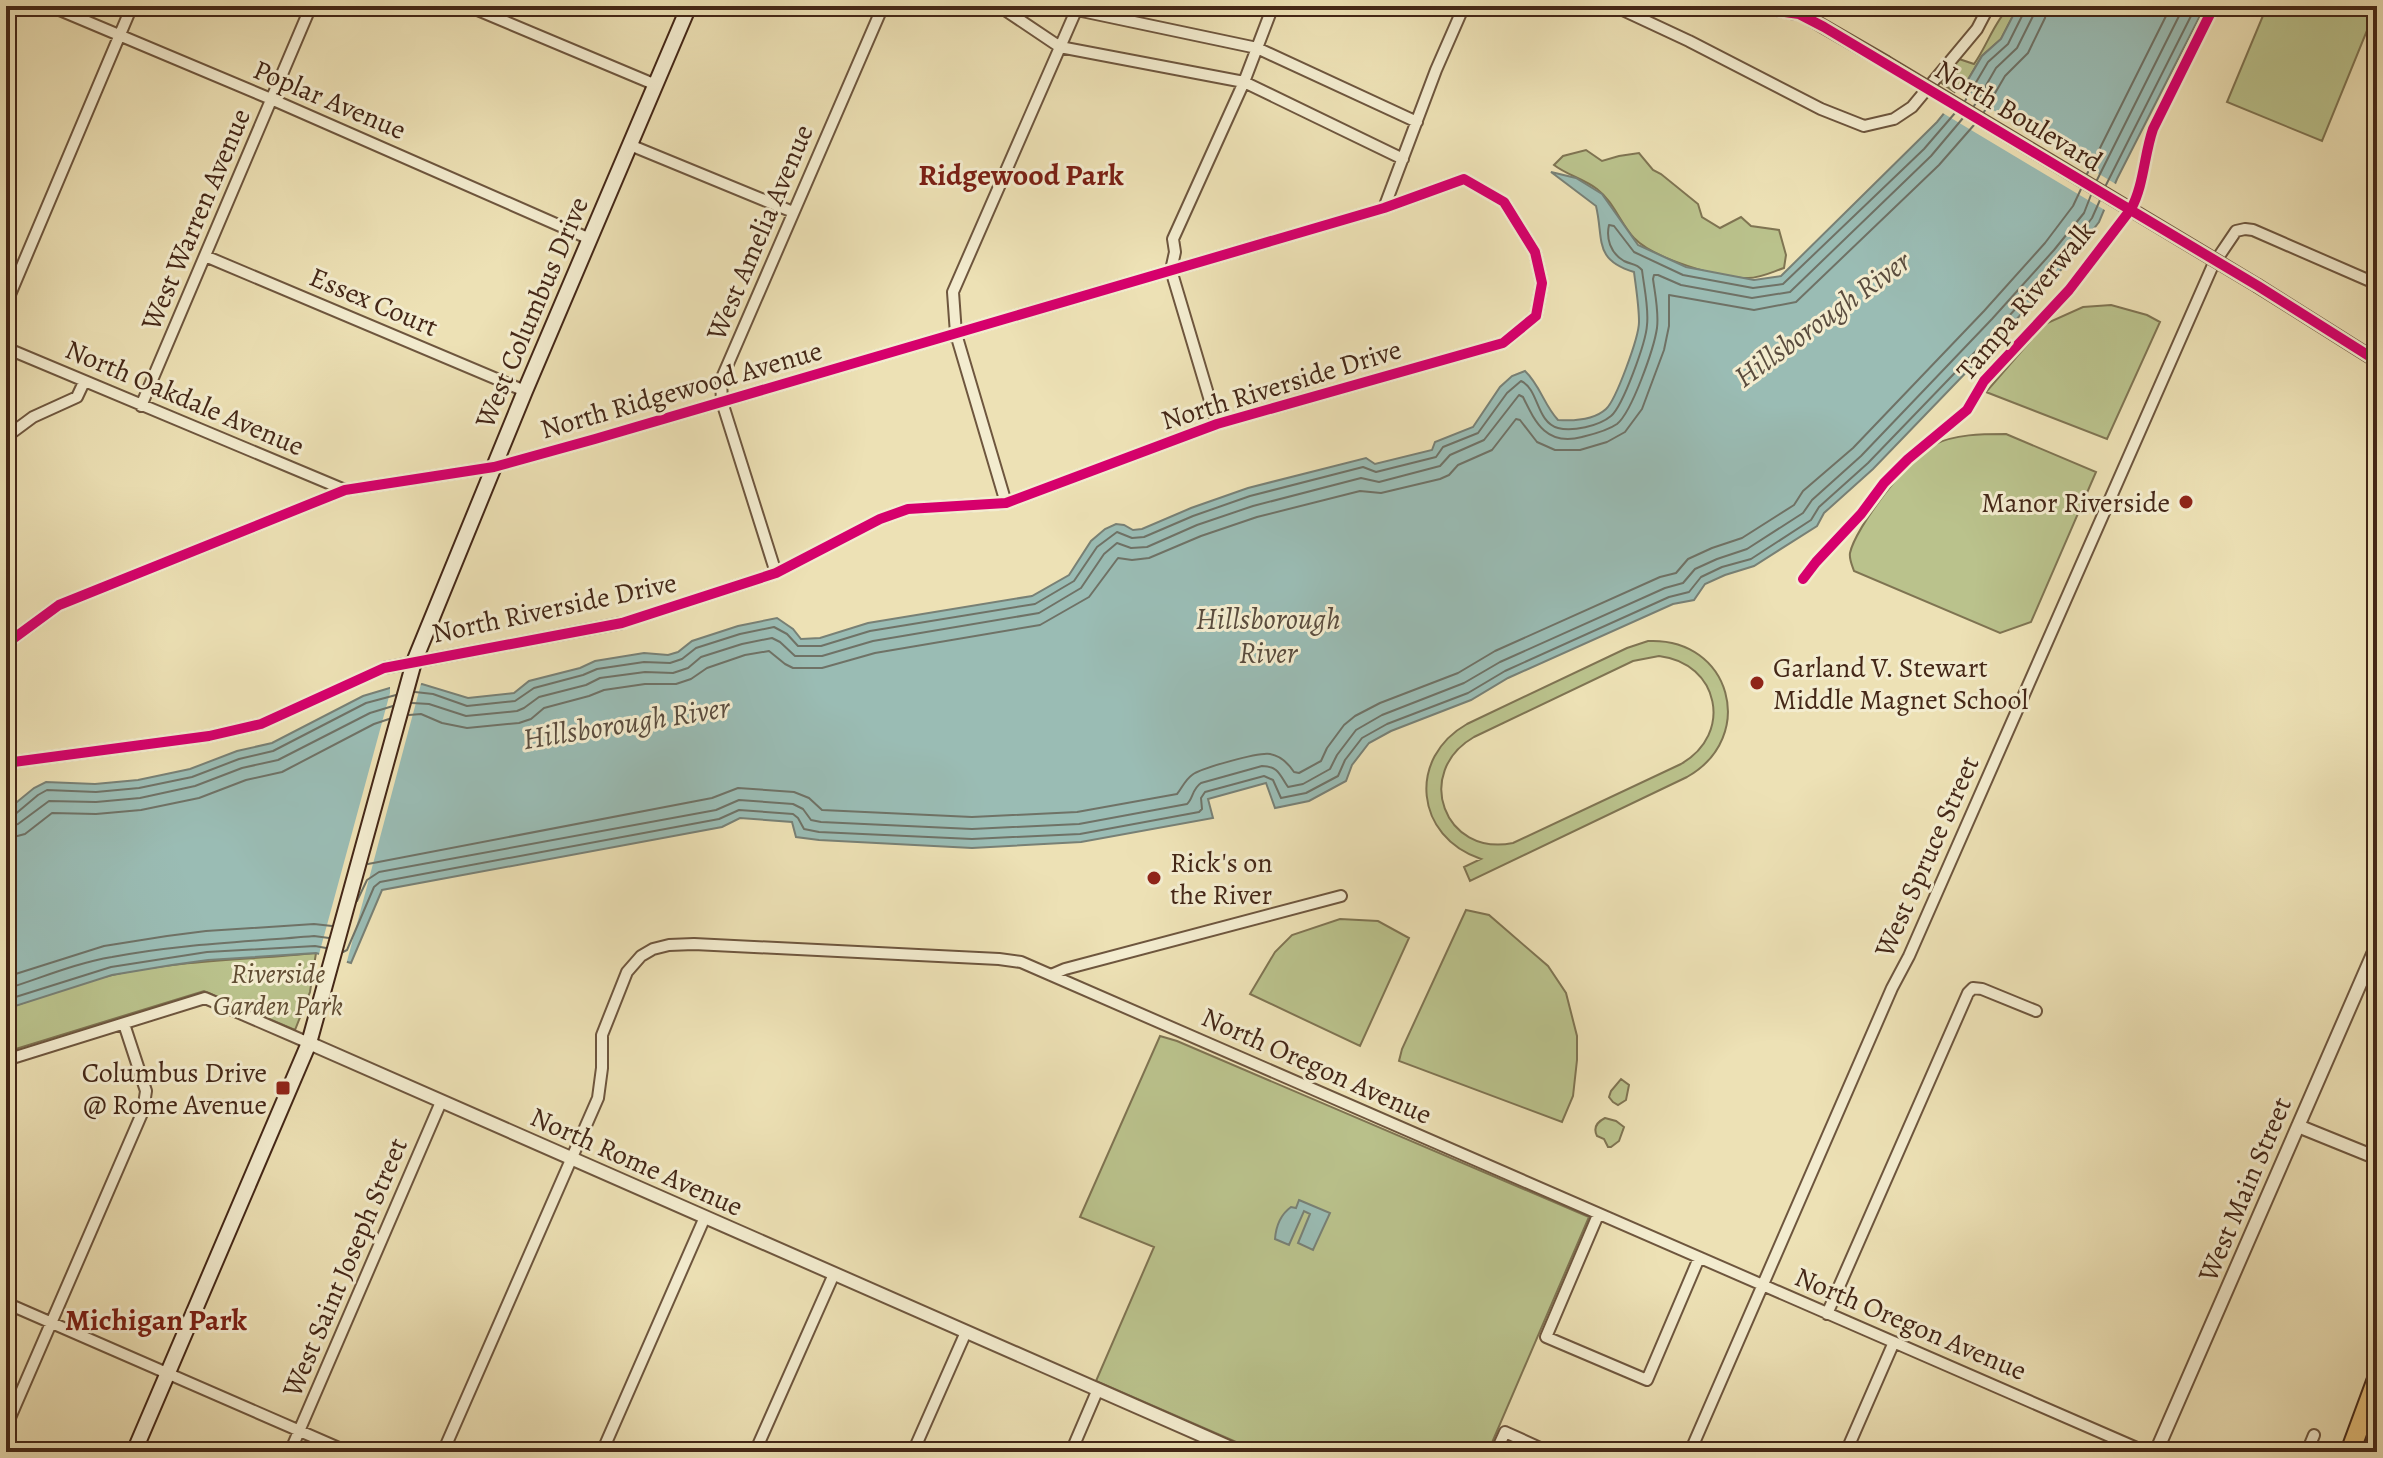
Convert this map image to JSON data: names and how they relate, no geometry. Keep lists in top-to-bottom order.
{
  "streets": {
    "main road": ["West Columbus Drive"],
    "street": [
      "Poplar Avenue",
      "North Boulevard",
      "West Warren Avenue",
      "West Amelia Avenue",
      "Essex Court",
      "North Riverside Drive",
      "North Ridgewood Avenue",
      "North Oakdale Avenue",
      "West Spruce Street",
      "North Oregon Avenue",
      "North Rome Avenue",
      "West Main Street",
      "West Saint Joseph Street"
    ],
    "cycle path": ["Tampa Riverwalk"]
  },
  "crossings": [
    ["Poplar Avenue", "West Warren Avenue"],
    ["Poplar Avenue", "West Columbus Drive"],
    ["West Warren Avenue", "Essex Court"],
    ["West Warren Avenue", "North Oakdale Avenue"],
    ["West Amelia Avenue", "North Riverside Drive"],
    ["West Amelia Avenue", "North Ridgewood Avenue"],
    ["Essex Court", "West Columbus Drive"],
    ["West Columbus Drive", "North Riverside Drive"],
    ["West Columbus Drive", "North Ridgewood Avenue"],
    ["West Columbus Drive", "North Rome Avenue"],
    ["North Riverside Drive", "North Ridgewood Avenue"],
    ["North Ridgewood Avenue", "North Oakdale Avenue"],
    ["West Spruce Street", "North Oregon Avenue"],
    ["North Oregon Avenue", "North Rome Avenue"],
    ["North Rome Avenue", "West Saint Joseph Street"]
  ],
  "districts": ["Ridgewood Park", "Michigan Park"],
  "water": ["Hillsborough River"],
  "parks": ["Riverside Garden Park"],
  "places": {
    "other": ["Manor Riverside", "Garland V. Stewart Middle Magnet School", "Rick's on the River"],
    "transit": ["Columbus Drive @ Rome Avenue"]
  }
}
